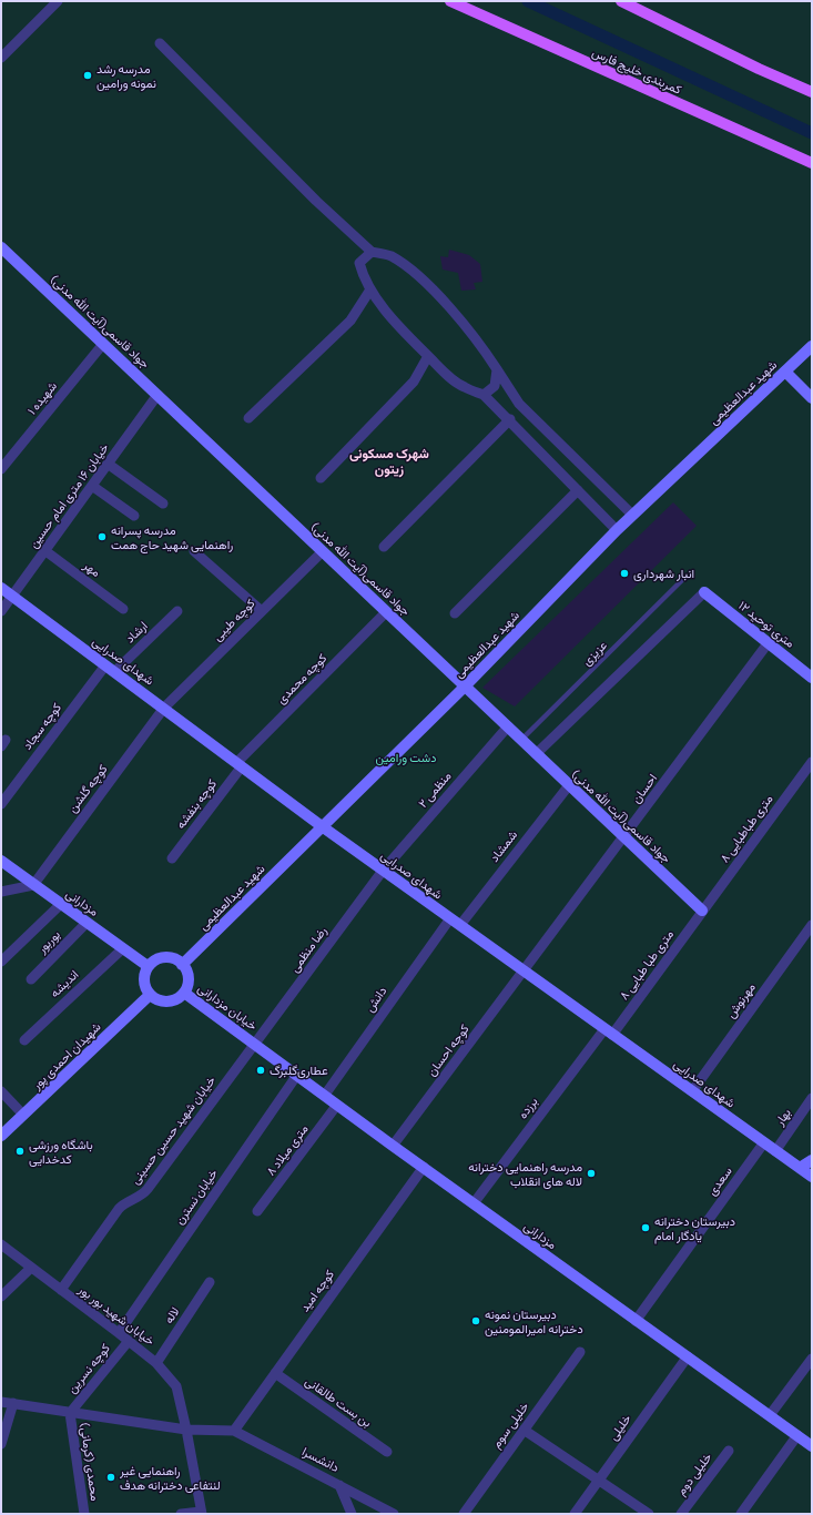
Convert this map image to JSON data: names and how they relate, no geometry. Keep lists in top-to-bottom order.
{
  "streets": {
    "main road": ["کمربندی خلیج فارس"],
    "street": [
      "جواد قاسمی(آیت الله مدنی)",
      "شهید عبدالعظیمی",
      "شهیده ۱",
      "خیابان ۱۶ متری امام حسین",
      "مهر",
      "کوچه طیبی",
      "۱۲ متری توحید",
      "ارشاد",
      "شهدای صدرایی",
      "کوچه محمدی",
      "کوچه سجاد",
      "کوچه گلشن",
      "احسان",
      "منظمی ۲",
      "کوچه بنفشه",
      "۸ متری طباطبایی",
      "شمشاد",
      "مزدارانی",
      "بوربور",
      "رضا منظمی",
      "۸ متری طبا طبایی",
      "اندیشه",
      "دانش",
      "مهرنوش",
      "خیابان مزدارانی",
      "کوچه احسان",
      "شهیدان احمدی پور",
      "برزده",
      "بهار",
      "خیابان شهید حسین حسینی",
      "۸ متری میلاد",
      "سعدی",
      "خیابان نسترن",
      "کوچه امید",
      "خیابان شهید بور بور",
      "لاله",
      "کوچه نسرین",
      "بن بست طالقانی",
      "خلیلی سوم",
      "خلیلی",
      "دانشسرا",
      "محمدی (کرمانی)",
      "خلیلی دوم"
    ],
    "lane": ["عزیزی"]
  },
  "crossings": [
    ["جواد قاسمی(آیت الله مدنی)", "شهید عبدالعظیمی"],
    ["جواد قاسمی(آیت الله مدنی)", "شهیده ۱"],
    ["جواد قاسمی(آیت الله مدنی)", "خیابان ۱۶ متری امام حسین"],
    ["جواد قاسمی(آیت الله مدنی)", "کوچه طیبی"],
    ["جواد قاسمی(آیت الله مدنی)", "عزیزی"],
    ["جواد قاسمی(آیت الله مدنی)", "کوچه محمدی"],
    ["جواد قاسمی(آیت الله مدنی)", "احسان"],
    ["جواد قاسمی(آیت الله مدنی)", "منظمی ۲"],
    ["جواد قاسمی(آیت الله مدنی)", "۸ متری طباطبایی"],
    ["جواد قاسمی(آیت الله مدنی)", "شمشاد"],
    ["جواد قاسمی(آیت الله مدنی)", "۸ متری طبا طبایی"],
    ["شهید عبدالعظیمی", "شهدای صدرایی"],
    ["شهید عبدالعظیمی", "مزدارانی"],
    ["شهید عبدالعظیمی", "خیابان مزدارانی"],
    ["شهید عبدالعظیمی", "شهیدان احمدی پور"],
    ["خیابان ۱۶ متری امام حسین", "مهر"],
    ["خیابان ۱۶ متری امام حسین", "شهدای صدرایی"],
    ["کوچه طیبی", "شهدای صدرایی"],
    ["کوچه طیبی", "کوچه گلشن"],
    ["۱۲ متری توحید", "احسان"],
    ["ارشاد", "شهدای صدرایی"],
    ["شهدای صدرایی", "کوچه محمدی"],
    ["شهدای صدرایی", "کوچه سجاد"],
    ["شهدای صدرایی", "کوچه گلشن"],
    ["شهدای صدرایی", "احسان"],
    ["شهدای صدرایی", "منظمی ۲"],
    ["شهدای صدرایی", "کوچه بنفشه"],
    ["شهدای صدرایی", "شمشاد"],
    ["شهدای صدرایی", "رضا منظمی"],
    ["شهدای صدرایی", "۸ متری طبا طبایی"],
    ["شهدای صدرایی", "دانش"],
    ["شهدای صدرایی", "مهرنوش"],
    ["شهدای صدرایی", "کوچه احسان"],
    ["شهدای صدرایی", "برزده"],
    ["شهدای صدرایی", "بهار"],
    ["شهدای صدرایی", "سعدی"],
    ["کوچه محمدی", "کوچه بنفشه"],
    ["کوچه گلشن", "مزدارانی"],
    ["احسان", "کوچه احسان"],
    ["منظمی ۲", "رضا منظمی"],
    ["۸ متری طباطبایی", "۸ متری طبا طبایی"],
    ["مزدارانی", "بوربور"],
    ["مزدارانی", "رضا منظمی"],
    ["مزدارانی", "اندیشه"],
    ["مزدارانی", "دانش"],
    ["مزدارانی", "خیابان مزدارانی"],
    ["مزدارانی", "کوچه احسان"],
    ["مزدارانی", "شهیدان احمدی پور"],
    ["مزدارانی", "برزده"],
    ["مزدارانی", "خیابان شهید حسین حسینی"],
    ["مزدارانی", "۸ متری میلاد"],
    ["مزدارانی", "سعدی"],
    ["مزدارانی", "خیابان نسترن"],
    ["مزدارانی", "کوچه امید"],
    ["مزدارانی", "خلیلی"],
    ["رضا منظمی", "خیابان مزدارانی"],
    ["رضا منظمی", "خیابان شهید حسین حسینی"],
    ["۸ متری طبا طبایی", "برزده"],
    ["خیابان مزدارانی", "شهیدان احمدی پور"],
    ["خیابان مزدارانی", "خیابان شهید حسین حسینی"],
    ["خیابان شهید حسین حسینی", "خیابان شهید بور بور"],
    ["خیابان نسترن", "خیابان شهید بور بور"],
    ["کوچه امید", "بن بست طالقانی"],
    ["کوچه امید", "دانشسرا"],
    ["خیابان شهید بور بور", "لاله"],
    ["خیابان شهید بور بور", "کوچه نسرین"],
    ["کوچه نسرین", "محمدی (کرمانی)"]
  ],
  "districts": ["شهرک مسکونی زیتون"],
  "parks": ["دشت ورامین"],
  "places": [
    "مدرسه رشد نمونه ورامین",
    "مدرسه پسرانه راهنمایی شهید حاج همت",
    "انبار شهرداری",
    "عطاری‌گلبرگ",
    "باشگاه ورزشی کدخدایی",
    "مدرسه راهنمایی دخترانه لاله های انقلاب",
    "دبیرستان دخترانه یادگار امام",
    "دبیرستان نمونه دخترانه امیرالمومنین",
    "راهنمایی غیر لنتفاعی دخترانه هدف"
  ]
}
